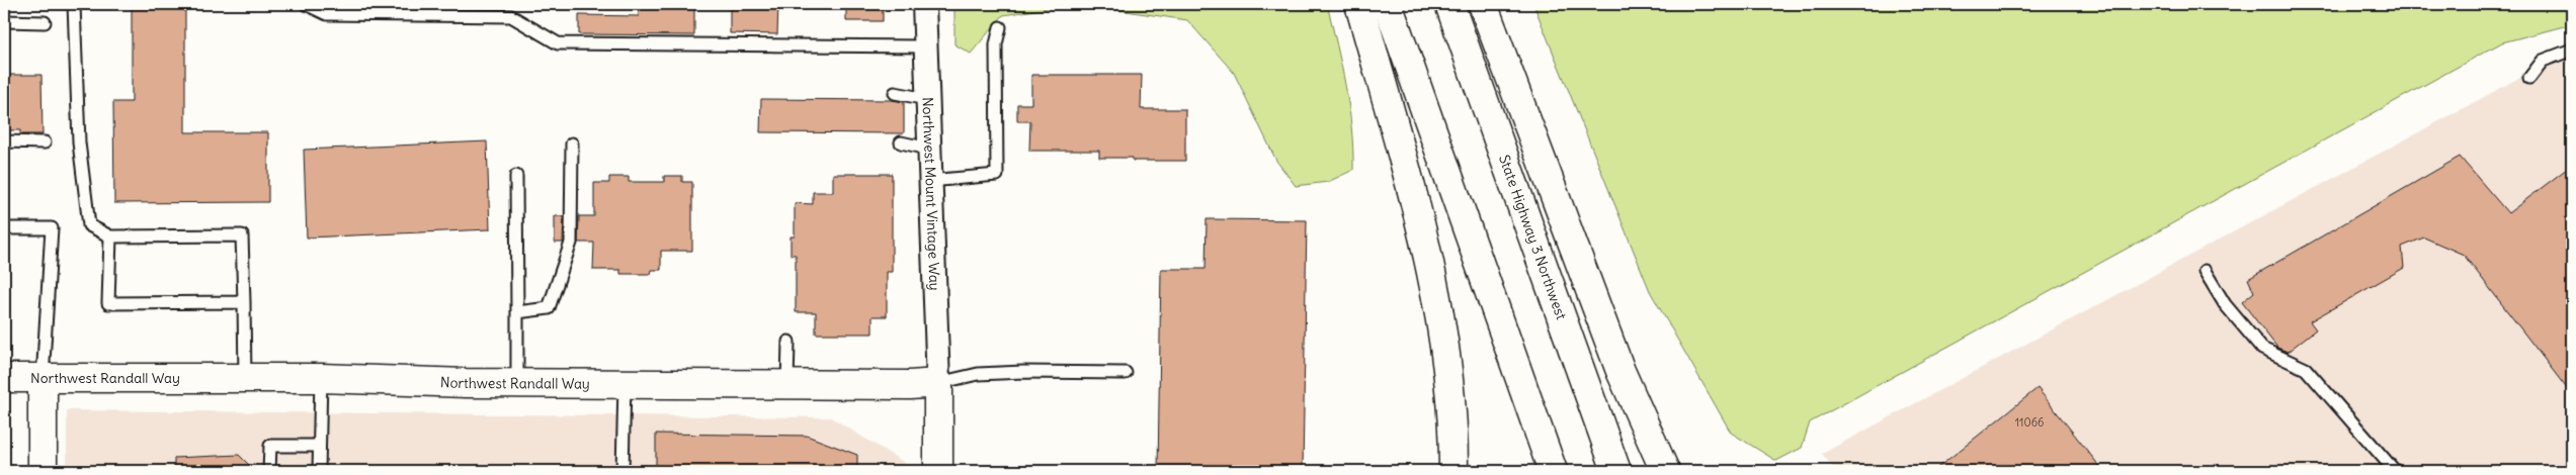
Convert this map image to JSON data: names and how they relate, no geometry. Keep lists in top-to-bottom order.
{
  "streets": {
    "main road": ["State Highway 3 Northwest", "Northwest Randall Way"],
    "street": ["Northwest Mount Vintage Way"]
  },
  "crossings": [
    ["Northwest Mount Vintage Way", "Northwest Randall Way"]
  ],
  "house_numbers": ["11066"]
}
